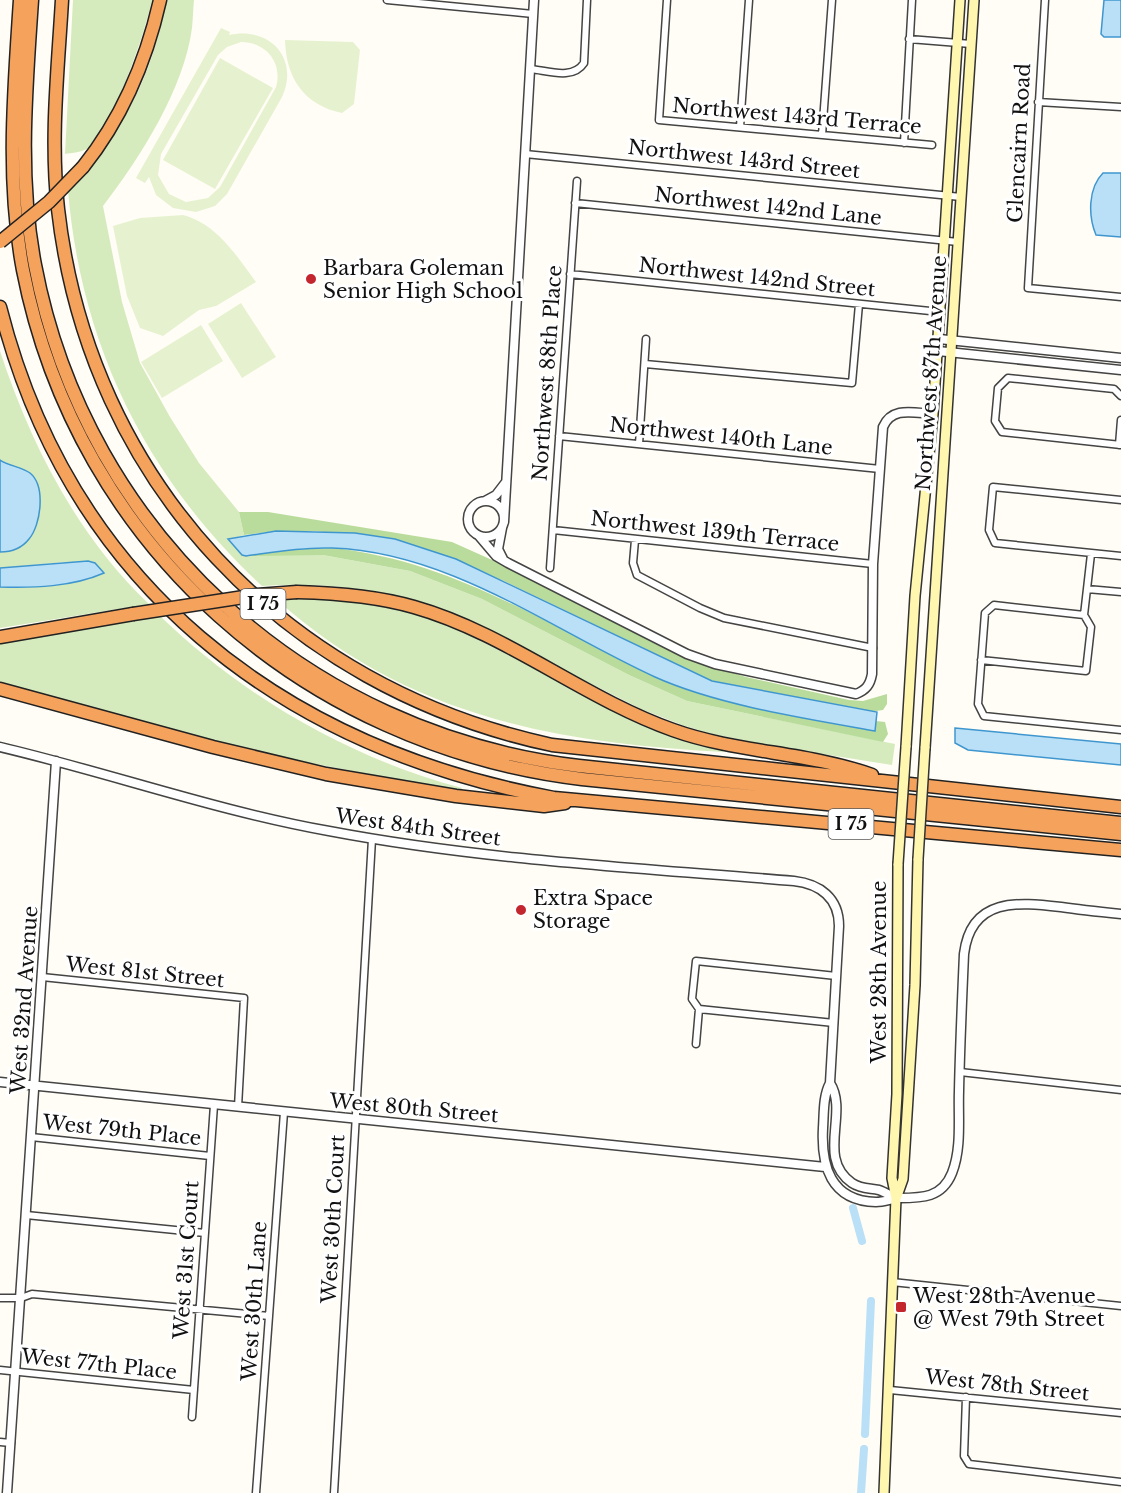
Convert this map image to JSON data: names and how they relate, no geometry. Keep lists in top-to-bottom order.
{
  "streets": {
    "highway": ["I 75"],
    "main road": ["Northwest 87th Avenue", "West 28th Avenue"],
    "street": [
      "Northwest 143rd Terrace",
      "Glencairn Road",
      "Northwest 143rd Street",
      "Northwest 142nd Lane",
      "Northwest 142nd Street",
      "Northwest 88th Place",
      "Northwest 140th Lane",
      "Northwest 139th Terrace",
      "West 84th Street",
      "West 81st Street",
      "West 32nd Avenue",
      "West 80th Street",
      "West 79th Place",
      "West 30th Court",
      "West 31st Court",
      "West 30th Lane",
      "West 77th Place",
      "West 78th Street"
    ]
  },
  "crossings": [
    ["Northwest 143rd Street", "Northwest 87th Avenue"],
    ["Northwest 142nd Lane", "Northwest 88th Place"],
    ["Northwest 142nd Lane", "Northwest 87th Avenue"],
    ["Northwest 142nd Street", "Northwest 88th Place"],
    ["Northwest 142nd Street", "Northwest 87th Avenue"],
    ["Northwest 88th Place", "Northwest 140th Lane"],
    ["Northwest 88th Place", "Northwest 139th Terrace"],
    ["Northwest 87th Avenue", "West 28th Avenue"],
    ["West 84th Street", "West 32nd Avenue"],
    ["West 84th Street", "West 30th Court"],
    ["West 81st Street", "West 32nd Avenue"],
    ["West 81st Street", "West 80th Street"],
    ["West 28th Avenue", "West 78th Street"],
    ["West 32nd Avenue", "West 80th Street"],
    ["West 32nd Avenue", "West 79th Place"],
    ["West 32nd Avenue", "West 77th Place"],
    ["West 80th Street", "West 30th Court"],
    ["West 80th Street", "West 31st Court"],
    ["West 80th Street", "West 30th Lane"],
    ["West 79th Place", "West 31st Court"],
    ["West 31st Court", "West 77th Place"]
  ],
  "places": {
    "other": ["Barbara Goleman Senior High School", "Extra Space Storage"],
    "transit": ["West 28th Avenue @ West 79th Street"]
  }
}
